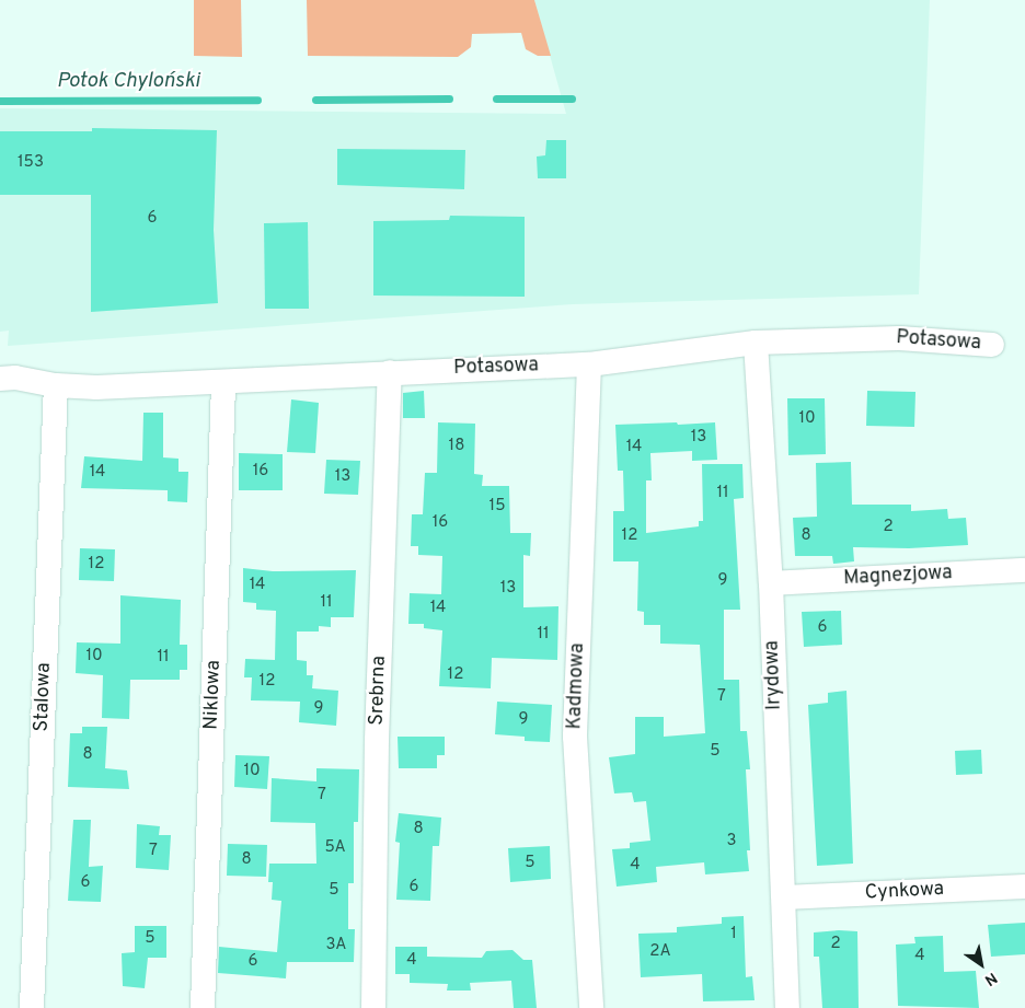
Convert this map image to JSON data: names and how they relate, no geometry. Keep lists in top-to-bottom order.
{
  "streets": {
    "street": [
      "Potasowa",
      "Magnezjowa",
      "Irydowa",
      "Kadmowa",
      "Srebrna",
      "Niklowa",
      "Stalowa",
      "Cynkowa"
    ]
  },
  "crossings": [
    ["Potasowa", "Irydowa"],
    ["Potasowa", "Kadmowa"],
    ["Potasowa", "Srebrna"],
    ["Potasowa", "Niklowa"],
    ["Potasowa", "Stalowa"],
    ["Magnezjowa", "Irydowa"],
    ["Irydowa", "Cynkowa"]
  ],
  "water": ["Potok Chyloński"],
  "house_numbers": [
    "153",
    "6",
    "10",
    "13",
    "18",
    "14",
    "16",
    "14",
    "13",
    "11",
    "15",
    "16",
    "2",
    "12",
    "8",
    "12",
    "9",
    "14",
    "13",
    "11",
    "14",
    "6",
    "11",
    "10",
    "11",
    "12",
    "12",
    "7",
    "9",
    "9",
    "5",
    "8",
    "10",
    "7",
    "8",
    "3",
    "5A",
    "7",
    "8",
    "5",
    "4",
    "6",
    "6",
    "5",
    "1",
    "5",
    "2",
    "3A",
    "2A",
    "4",
    "4",
    "6"
  ],
  "north": "bottom right"
}
